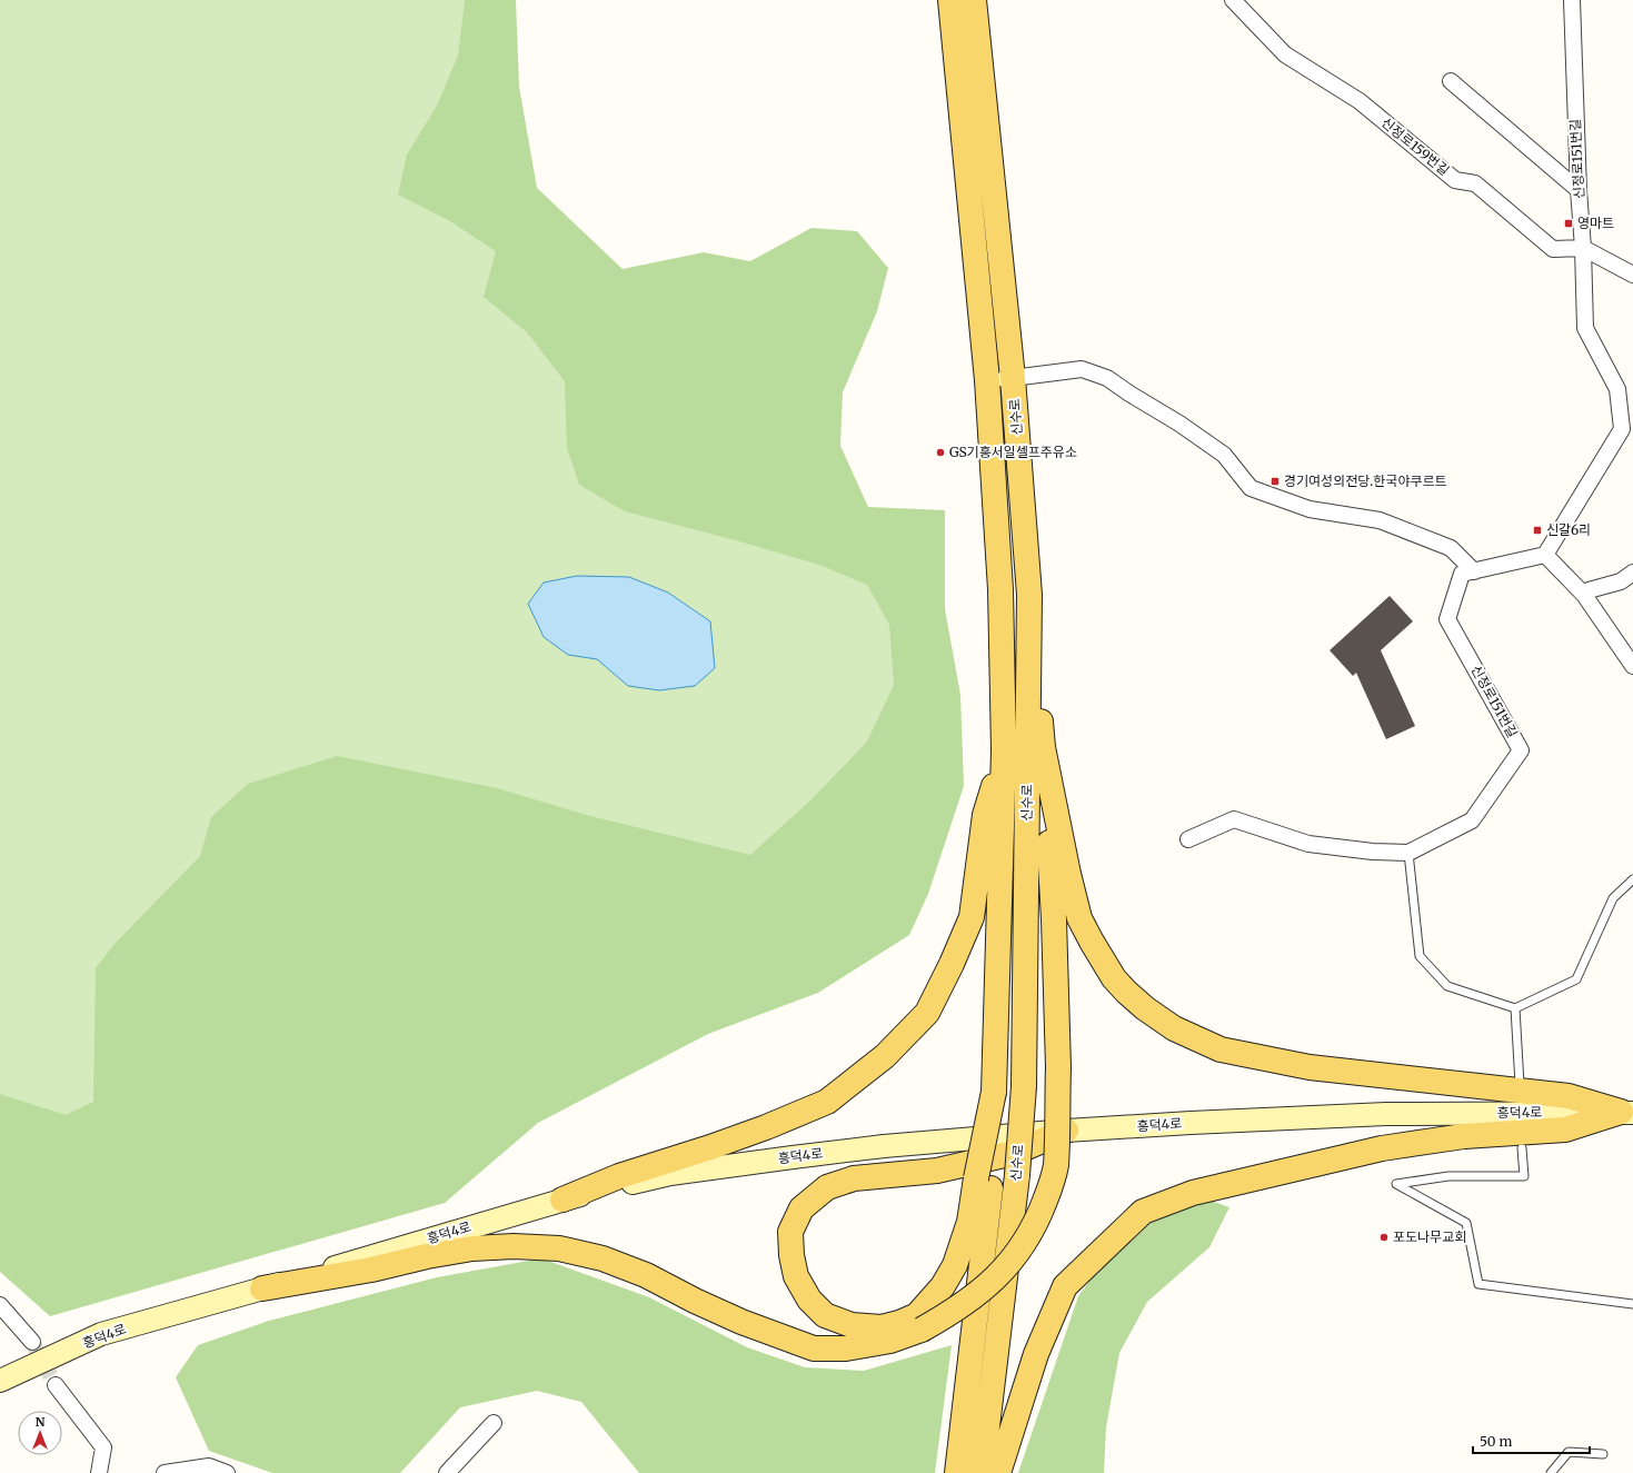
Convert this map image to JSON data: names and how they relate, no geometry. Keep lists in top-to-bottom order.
{
  "streets": {
    "main road": ["신수로"],
    "street": ["신정로159번길", "신정로151번길", "흥덕4로"]
  },
  "crossings": [
    ["신정로159번길", "신정로151번길"]
  ],
  "places": {
    "transit": ["영마트", "경기여성의전당.한국야쿠르트", "신갈6리"],
    "other": ["GS기흥서일셀프주유소", "포도나무교회"]
  },
  "scale_bar": "50 m",
  "north": "top"
}
